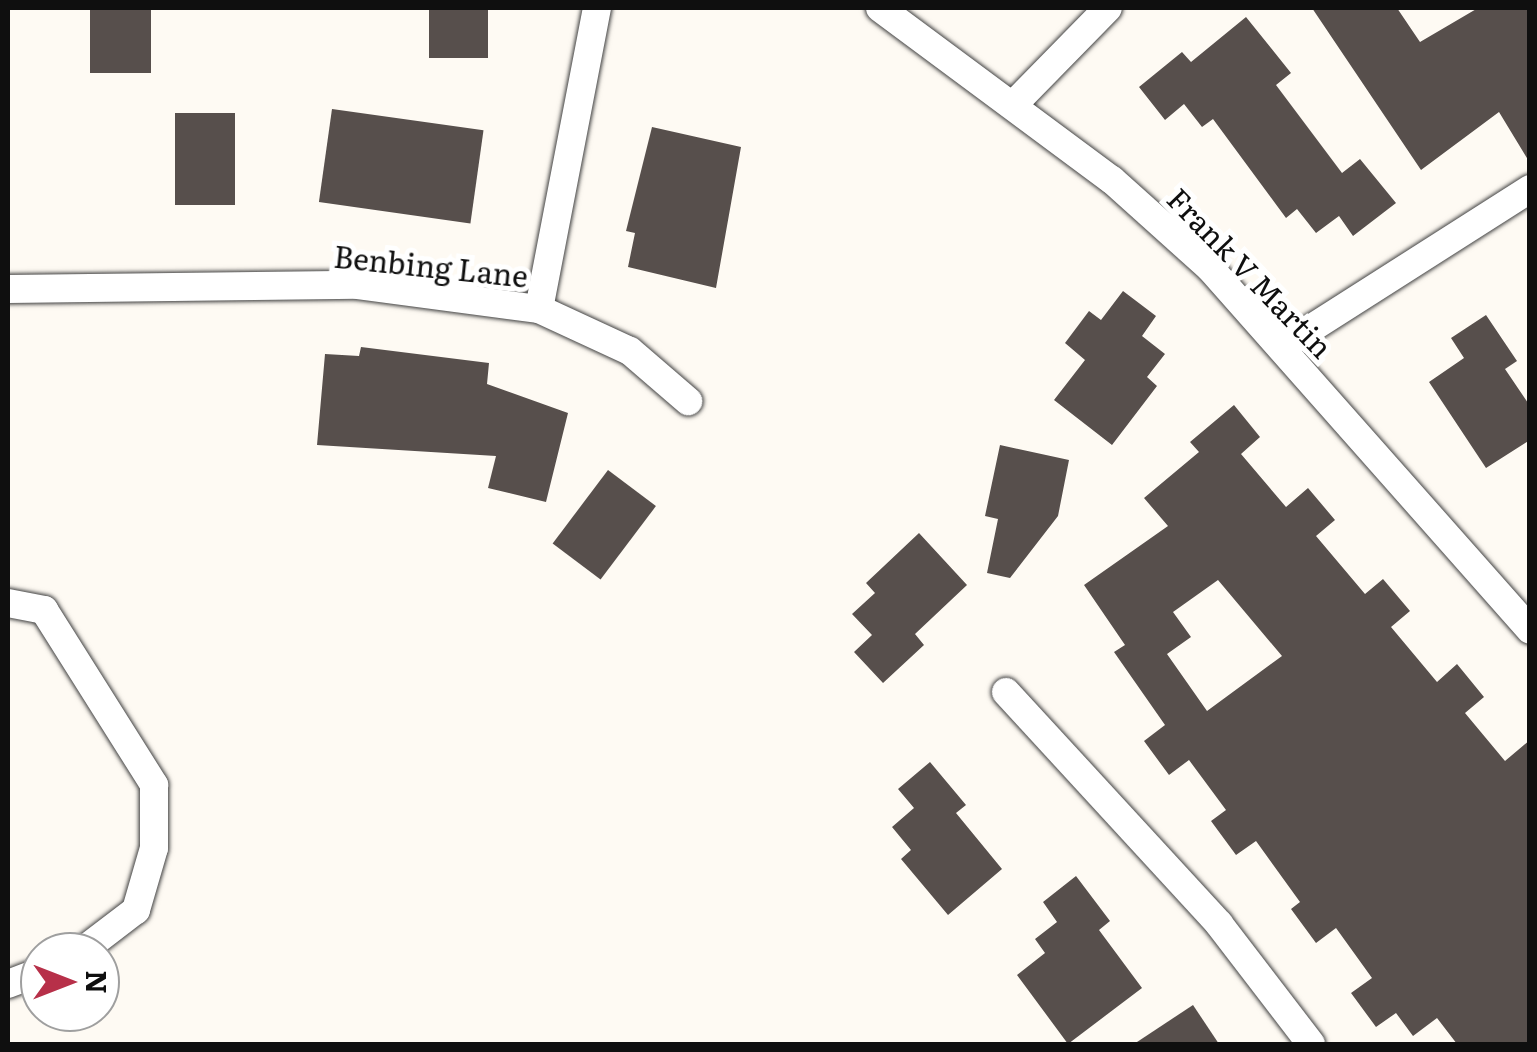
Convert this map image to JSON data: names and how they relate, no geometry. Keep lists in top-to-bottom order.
{
  "streets": {
    "street": ["Benbing Lane", "Frank V Martin"]
  },
  "north": "right"
}
